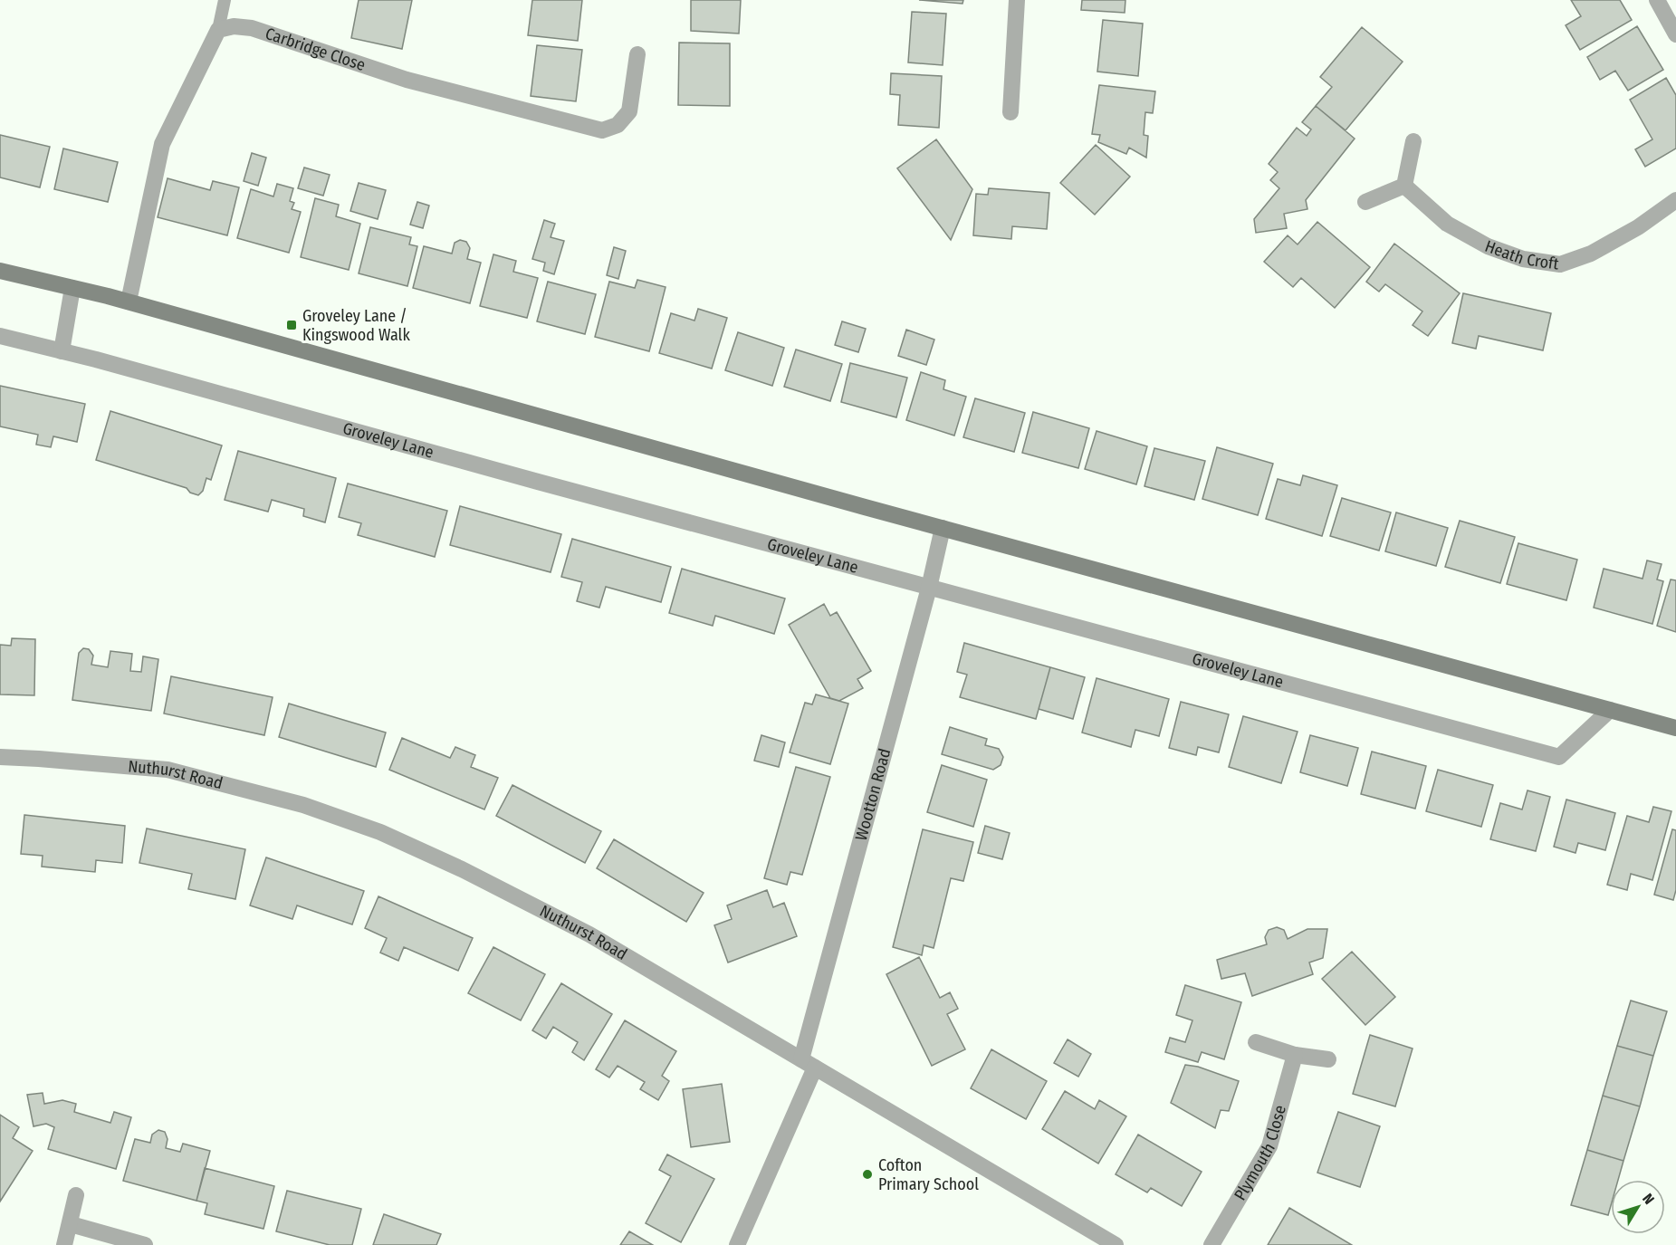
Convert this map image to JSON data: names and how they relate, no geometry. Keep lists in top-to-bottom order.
{
  "streets": {
    "street": [
      "Carbridge Close",
      "Heath Croft",
      "Groveley Lane",
      "Nuthurst Road",
      "Wootton Road",
      "Plymouth Close"
    ]
  },
  "crossings": [
    ["Groveley Lane", "Wootton Road"],
    ["Nuthurst Road", "Wootton Road"]
  ],
  "places": {
    "transit": ["Groveley Lane / Kingswood Walk"],
    "other": ["Cofton Primary School"]
  },
  "north": "top right"
}
